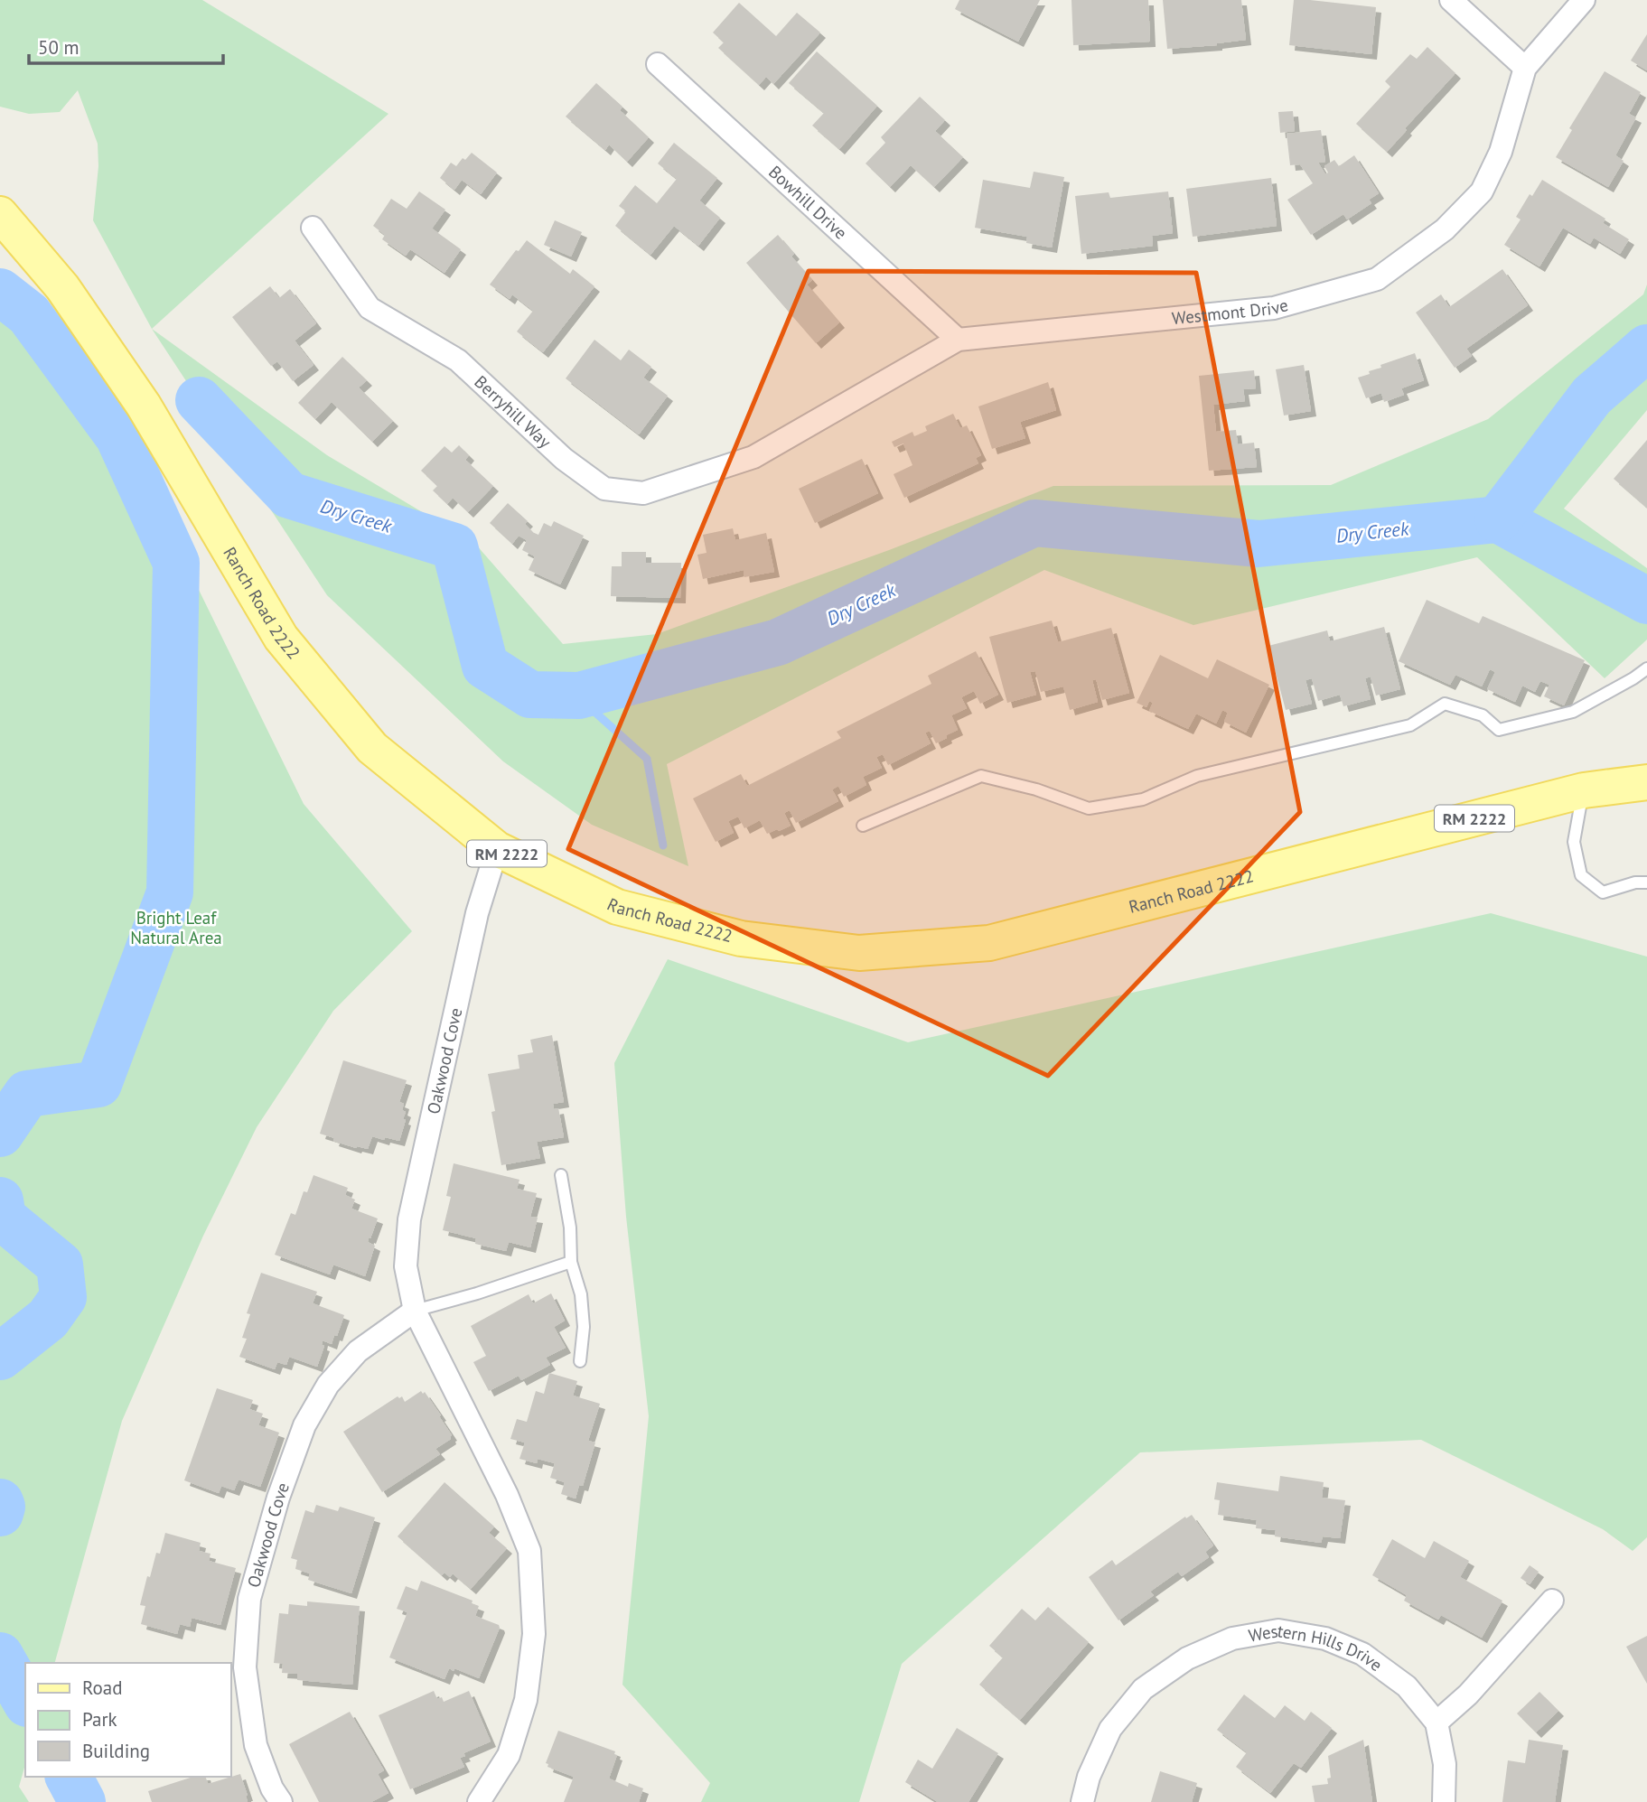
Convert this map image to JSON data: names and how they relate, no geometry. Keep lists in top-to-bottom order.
{
  "streets": {
    "main road": ["Ranch Road 2222", "RM 2222"],
    "street": [
      "Bowhill Drive",
      "Westmont Drive",
      "Berryhill Way",
      "Oakwood Cove",
      "Western Hills Drive"
    ]
  },
  "crossings": [
    ["Bowhill Drive", "Westmont Drive"],
    ["Westmont Drive", "Berryhill Way"],
    ["Ranch Road 2222", "Oakwood Cove"]
  ],
  "water": ["Dry Creek"],
  "parks": ["Bright Leaf Natural Area"],
  "legend": ["Road", "Park", "Building"],
  "scale_bar": "50 m"
}
